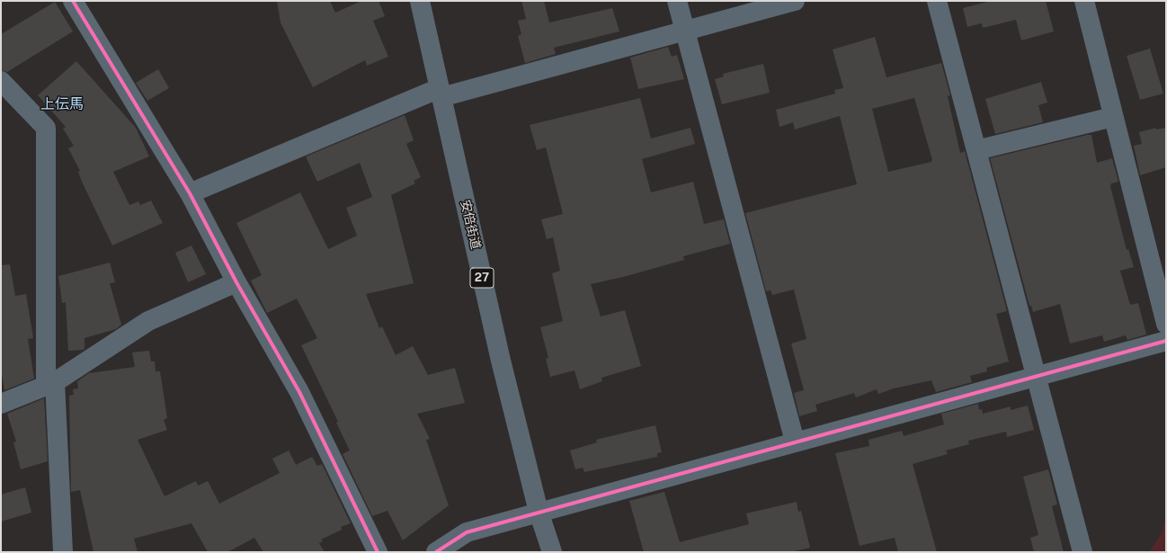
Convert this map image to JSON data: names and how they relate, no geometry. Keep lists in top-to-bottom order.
{
  "streets": {
    "street": ["安倍街道", "27"]
  },
  "districts": ["上伝馬"]
}
